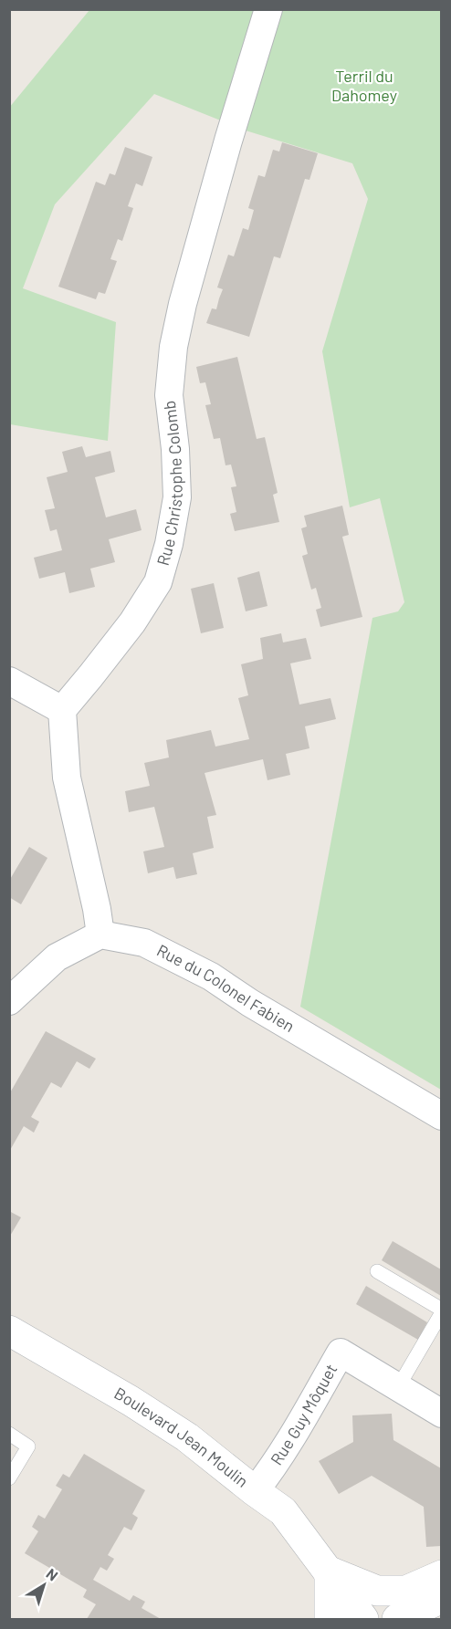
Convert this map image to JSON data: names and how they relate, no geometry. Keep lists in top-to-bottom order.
{
  "streets": {
    "street": [
      "Rue Christophe Colomb",
      "Rue du Colonel Fabien",
      "Rue Guy Môquet",
      "Boulevard Jean Moulin"
    ]
  },
  "crossings": [
    ["Rue Guy Môquet", "Boulevard Jean Moulin"]
  ],
  "parks": ["Terril du Dahomey"],
  "north": "top right"
}
